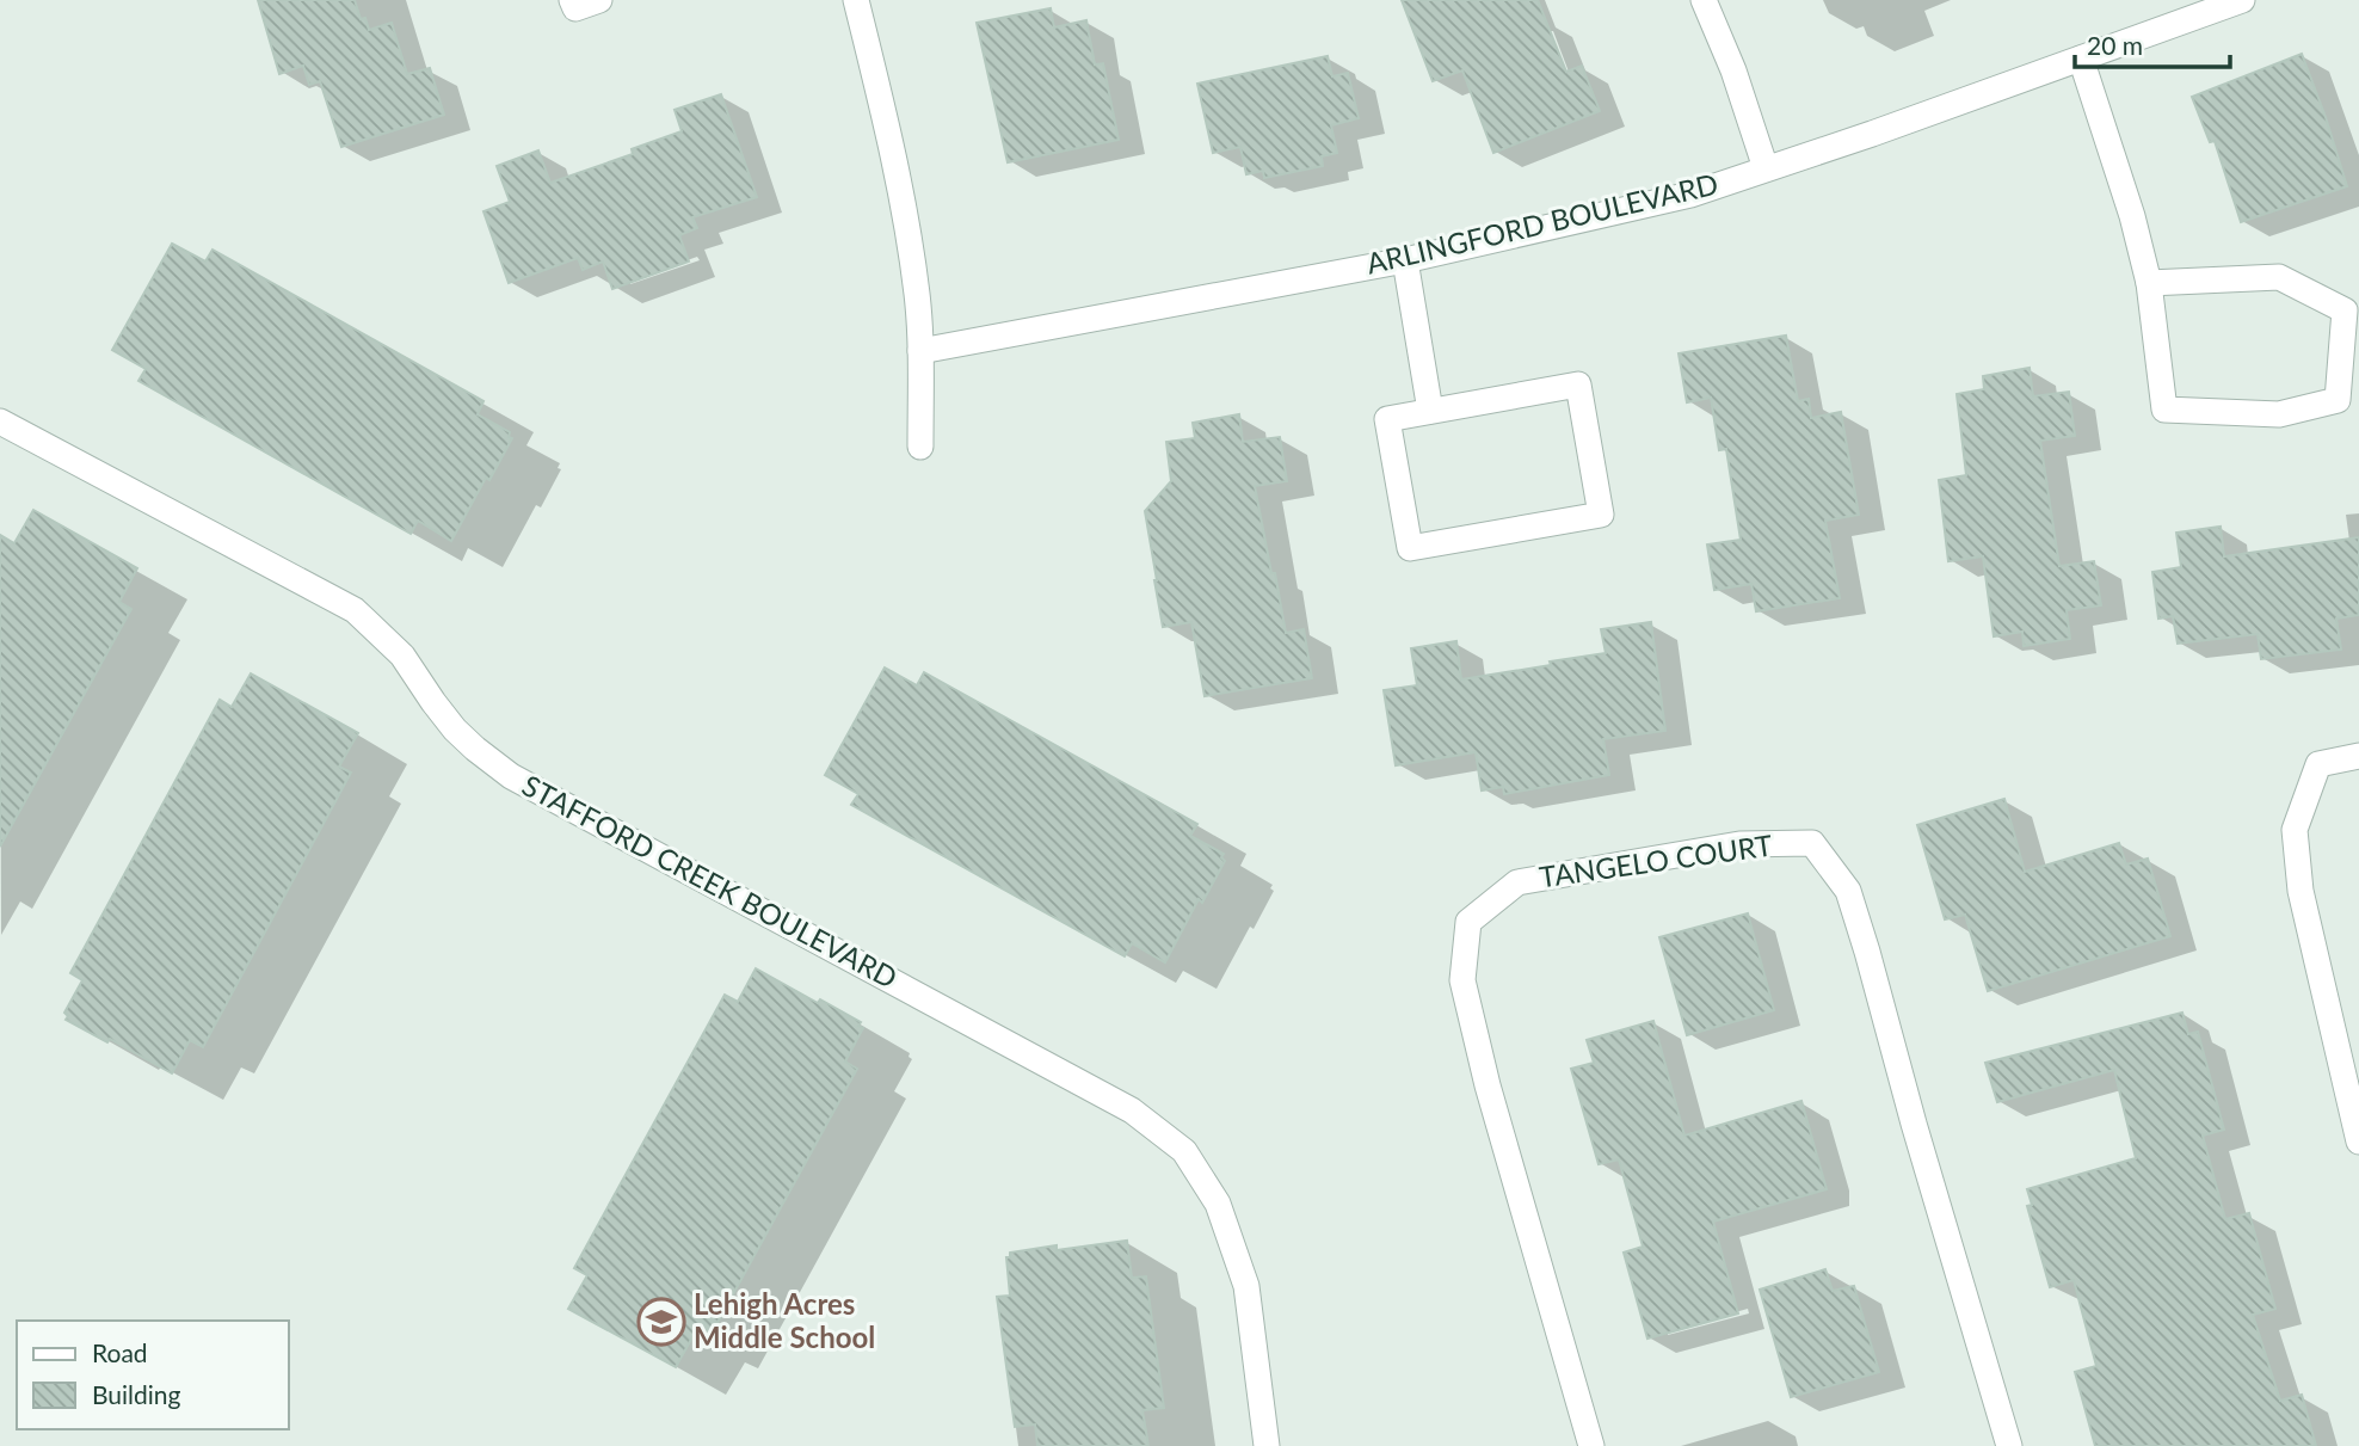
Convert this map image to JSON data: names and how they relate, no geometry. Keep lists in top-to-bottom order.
{
  "streets": {
    "street": ["ARLINGFORD BOULEVARD", "TANGELO COURT", "STAFFORD CREEK BOULEVARD"]
  },
  "places": {
    "school or university": ["Lehigh Acres Middle School"]
  },
  "legend": ["Road", "Building"],
  "scale_bar": "20 m"
}
